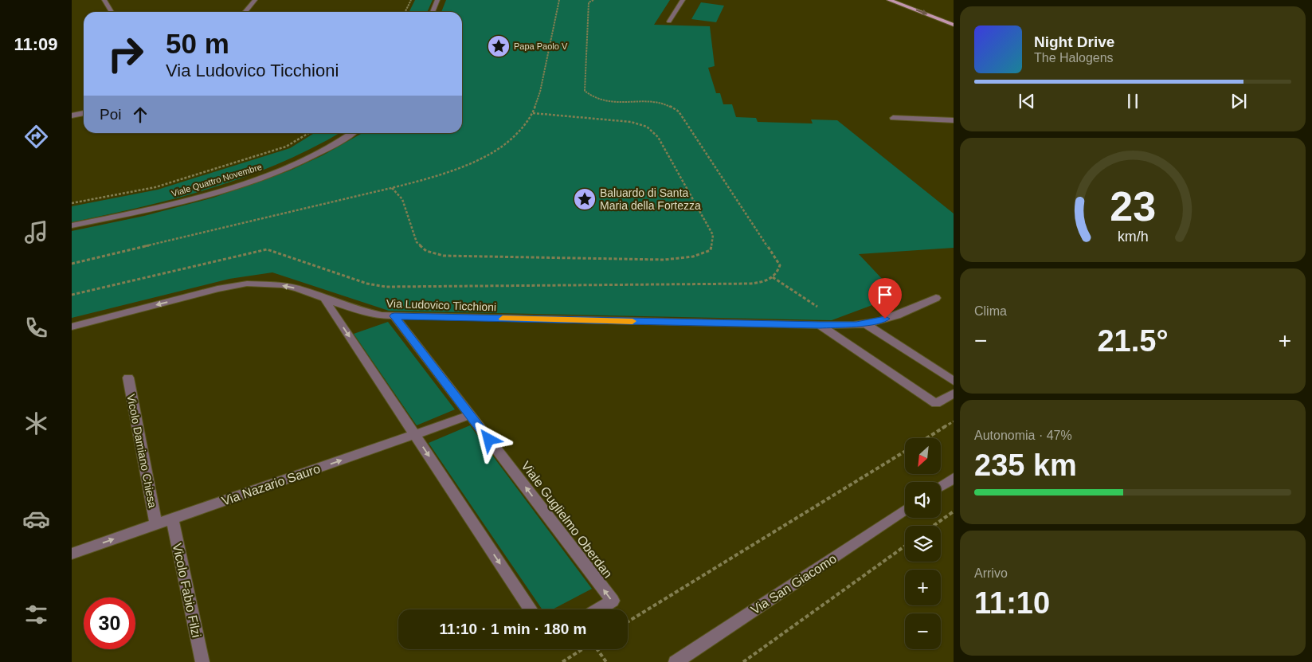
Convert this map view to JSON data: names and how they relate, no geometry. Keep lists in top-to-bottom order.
{
  "streets": {
    "street": [
      "Viale Quattro Novembre",
      "Via Ludovico Ticchioni",
      "Vicolo Damiano Chiesa",
      "Via Nazario Sauro",
      "Viale Guglielmo Oberdan",
      "Via San Giacomo",
      "Vicolo Fabio Filzi"
    ]
  },
  "crossings": [
    ["Via Ludovico Ticchioni", "Viale Guglielmo Oberdan"],
    ["Vicolo Damiano Chiesa", "Via Nazario Sauro"],
    ["Via Nazario Sauro", "Viale Guglielmo Oberdan"],
    ["Via Nazario Sauro", "Vicolo Fabio Filzi"]
  ],
  "one_way": ["Via Nazario Sauro"],
  "places": {
    "place": ["Papa Paolo V", "Baluardo di Santa Maria della Fortezza"]
  },
  "north": "bottom left",
  "page": {
    "tabs": "11:09",
    "turn": ["50 m", "Via Ludovico Ticchioni"],
    "song": ["Night Drive", "The Halogens"],
    "then": "Poi",
    "tile": [
      "Clima",
      ["Autonomia · 47%", "235 km"],
      ["Arrivo", "11:10"]
    ],
    "heat": ["−", "21.5°", "+"],
    "map_buttons": ["+", "−"],
    "limit": "30",
    "trip": "11:10 · 1 min · 180 m",
    "gauge": ["23", "km/h"]
  }
}
